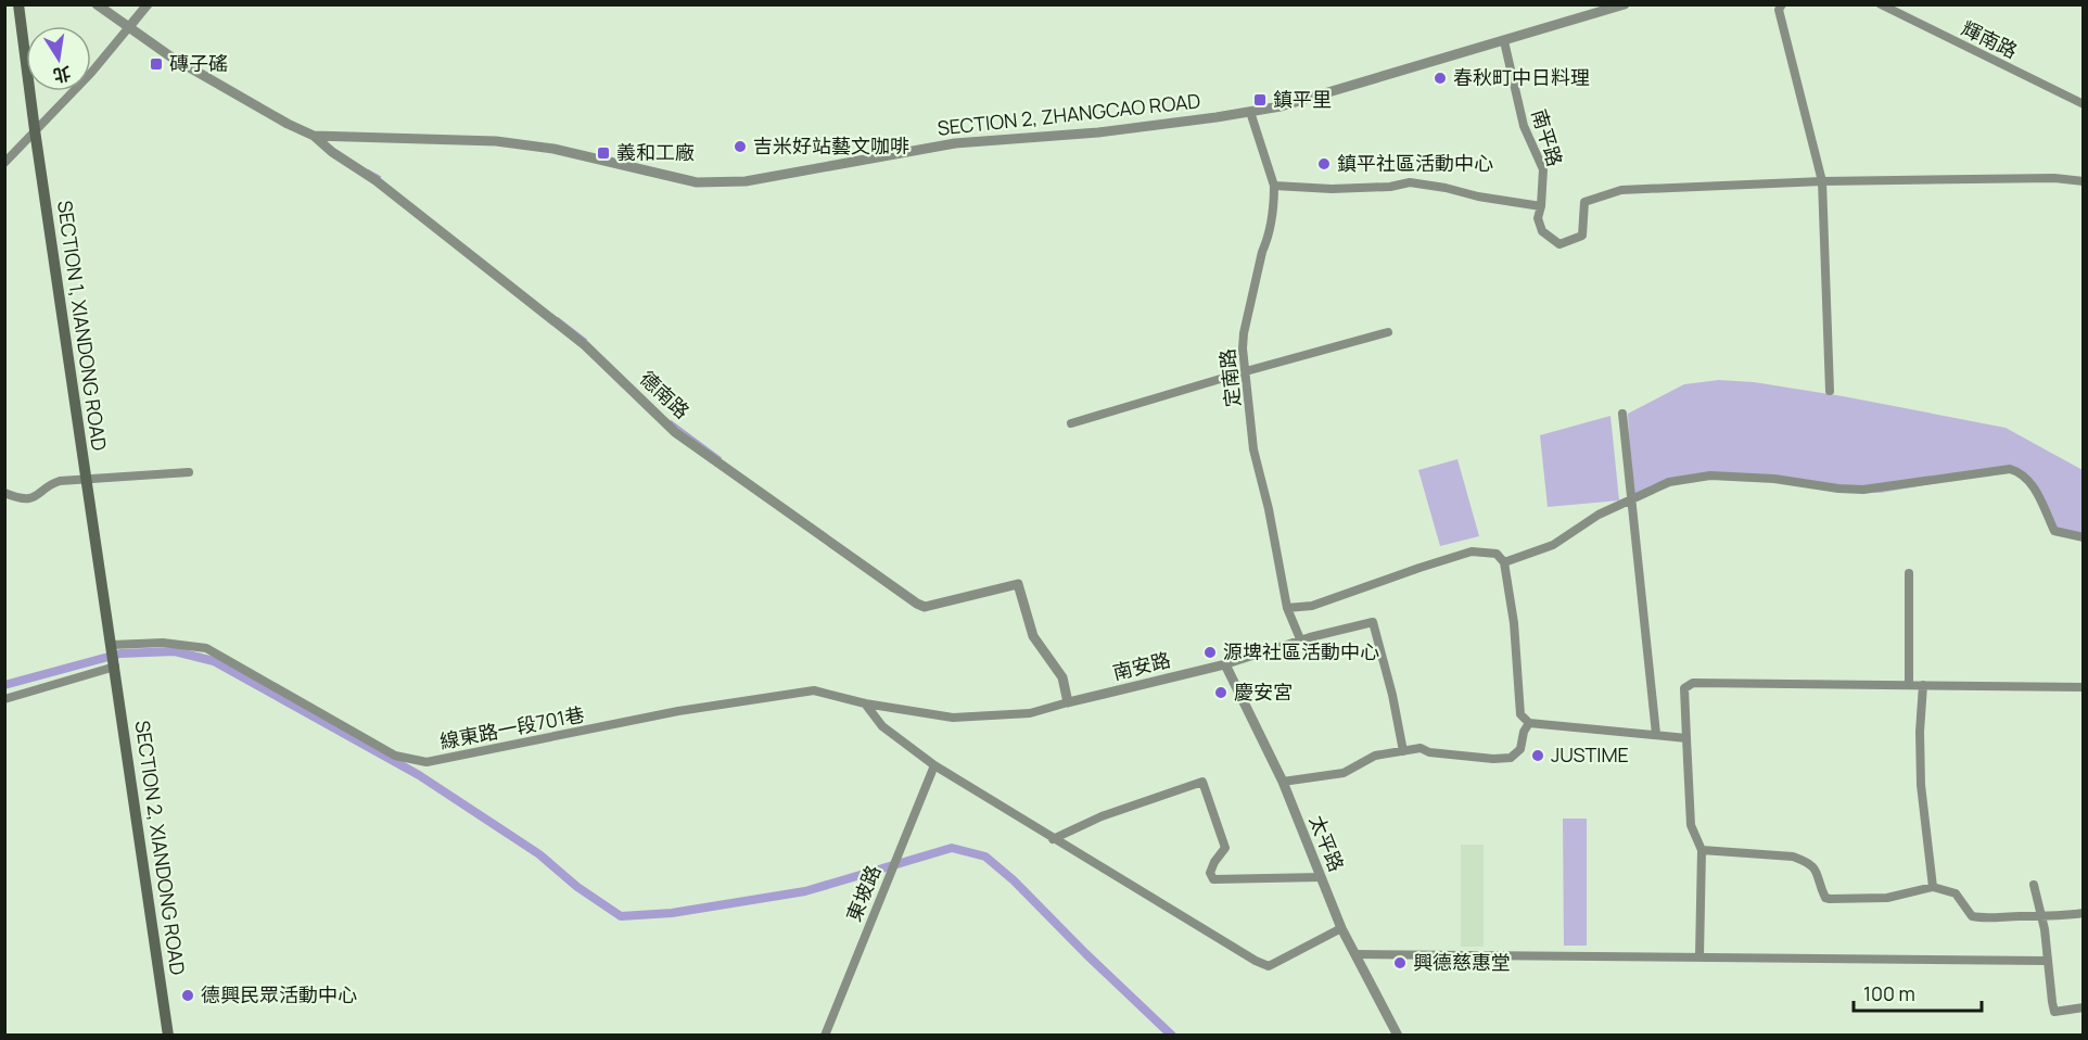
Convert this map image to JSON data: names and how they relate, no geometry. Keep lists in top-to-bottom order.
{
  "streets": {
    "main road": ["SECTION 1, XIANDONG ROAD", "SECTION 2, XIANDONG ROAD"],
    "street": [
      "輝南路",
      "SECTION 2, ZHANGCAO ROAD",
      "南平路",
      "定南路",
      "德南路",
      "南安路",
      "線東路一段701巷",
      "太平路",
      "東坡路"
    ]
  },
  "crossings": [
    ["SECTION 2, ZHANGCAO ROAD", "南平路"],
    ["SECTION 2, ZHANGCAO ROAD", "定南路"],
    ["SECTION 2, ZHANGCAO ROAD", "德南路"],
    ["SECTION 1, XIANDONG ROAD", "線東路一段701巷"],
    ["SECTION 1, XIANDONG ROAD", "SECTION 2, XIANDONG ROAD"],
    ["德南路", "南安路"],
    ["德南路", "線東路一段701巷"],
    ["南安路", "線東路一段701巷"],
    ["南安路", "太平路"]
  ],
  "places": {
    "transit": ["磚子磘", "鎮平里", "義和工廠"],
    "other": [
      "春秋町中日料理",
      "吉米好站藝文咖啡",
      "鎮平社區活動中心",
      "源埤社區活動中心",
      "慶安宮",
      "JUSTIME",
      "興德慈惠堂",
      "德興民眾活動中心"
    ]
  },
  "scale_bar": "100 m",
  "north": "bottom"
}
